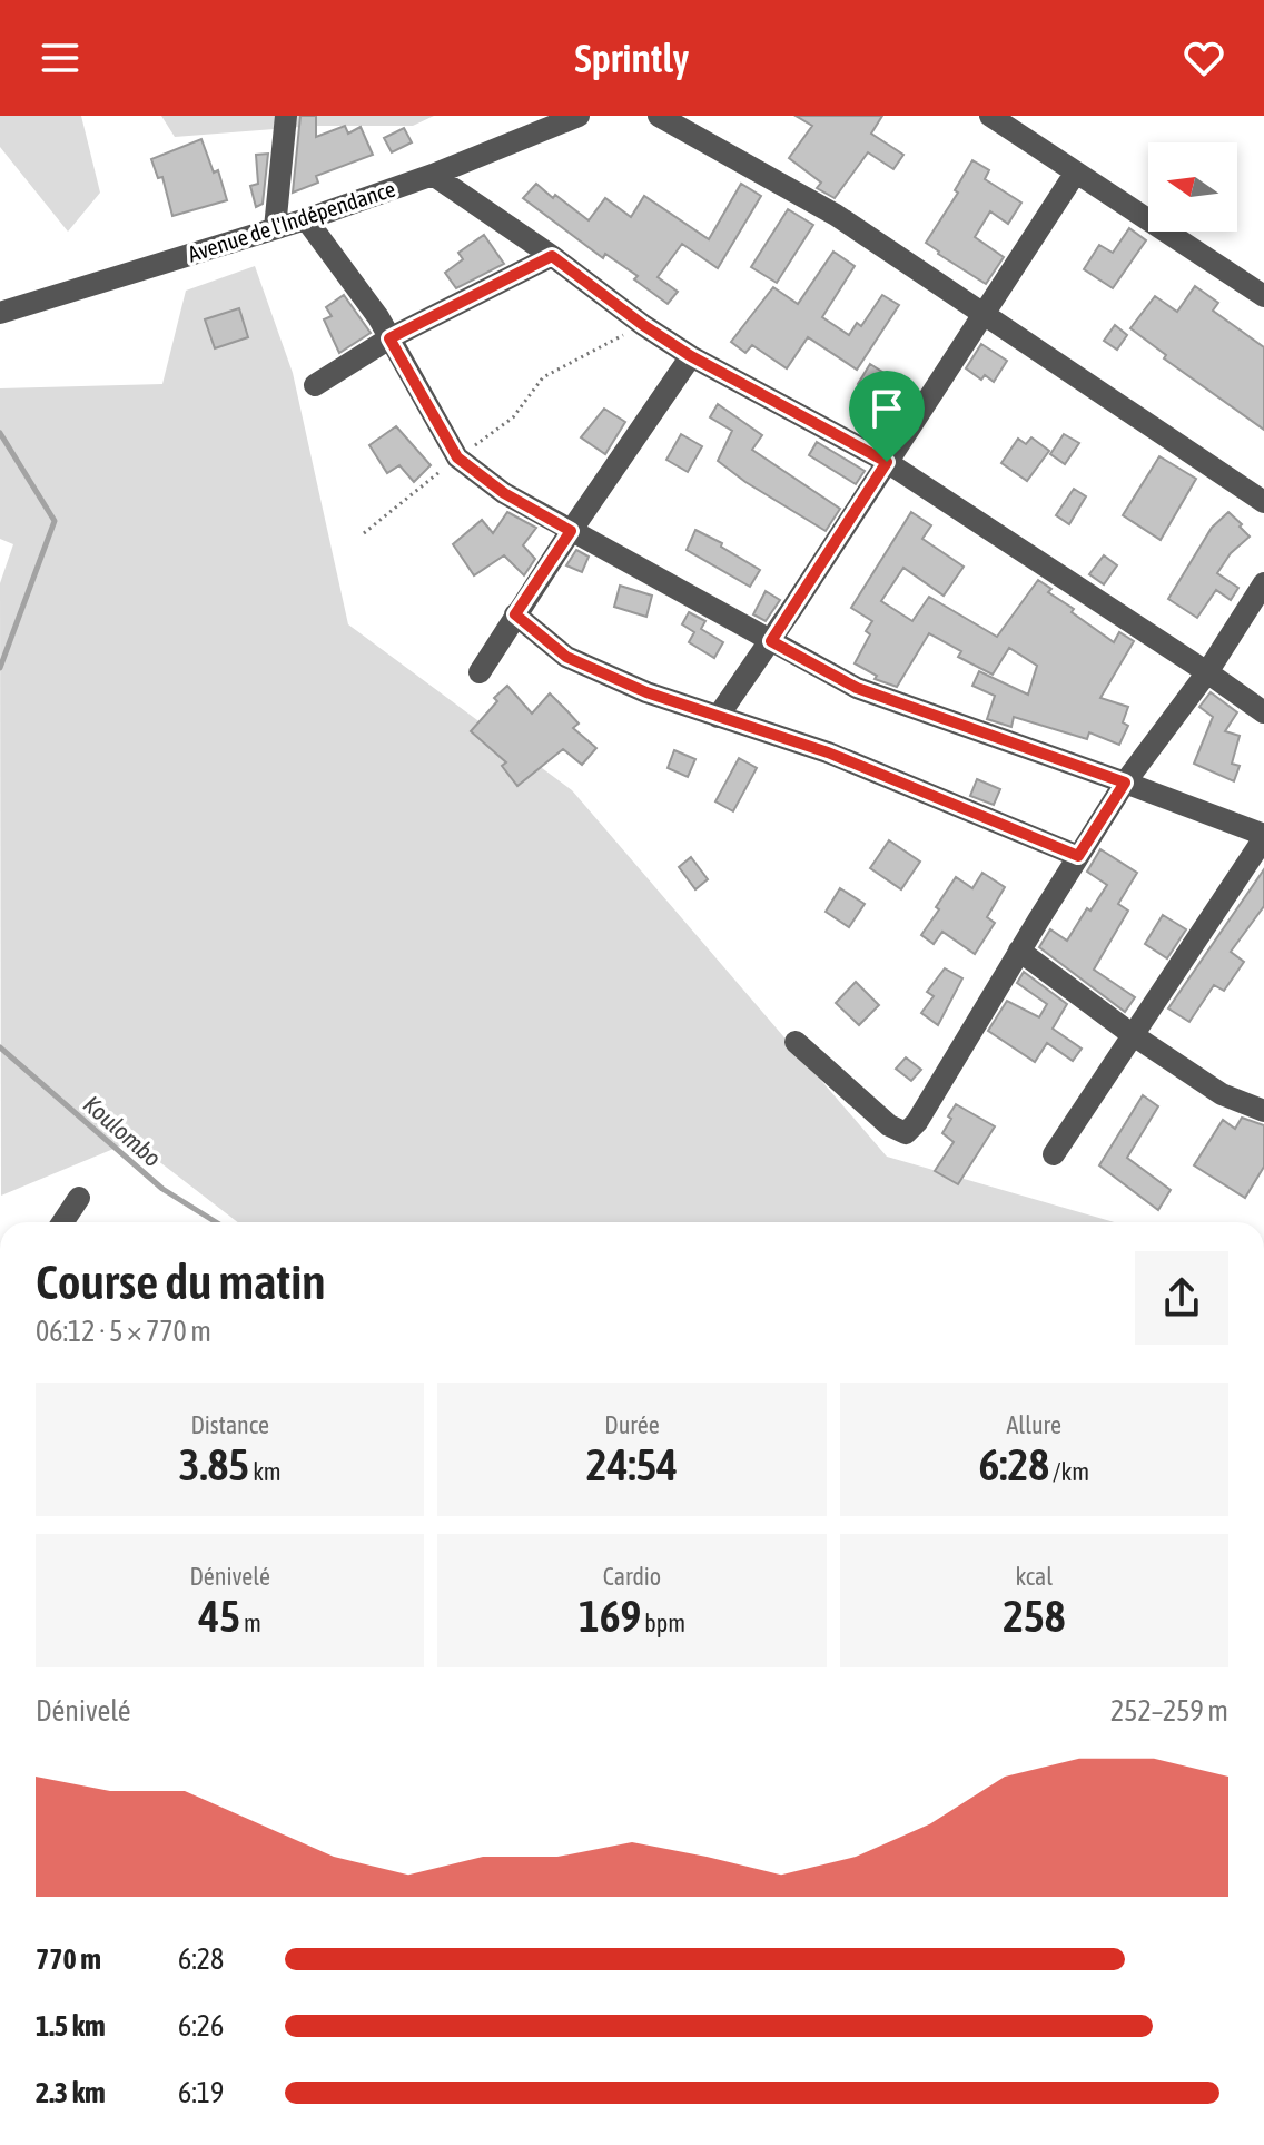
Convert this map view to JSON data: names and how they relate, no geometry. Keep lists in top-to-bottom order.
{
  "streets": {
    "street": ["Avenue de l'Indépendance"]
  },
  "water": ["Koulombo"],
  "north": "left",
  "page": {
    "header": "Sprintly",
    "heading": ["Course du matin", "06:12 · 5 × 770 m"],
    "stats": [
      ["Distance", "3.85 km"],
      ["Durée", "24:54"],
      ["Allure", "6:28 /km"],
      ["Dénivelé", "45 m"],
      ["Cardio", "169 bpm"],
      ["kcal", "258"]
    ],
    "chart": ["Dénivelé", "252–259 m"],
    "list": [
      {
        "name": "770 m",
        "note": "6:28"
      },
      {
        "name": "1.5 km",
        "note": "6:26"
      },
      {
        "name": "2.3 km",
        "note": "6:19"
      }
    ]
  }
}
